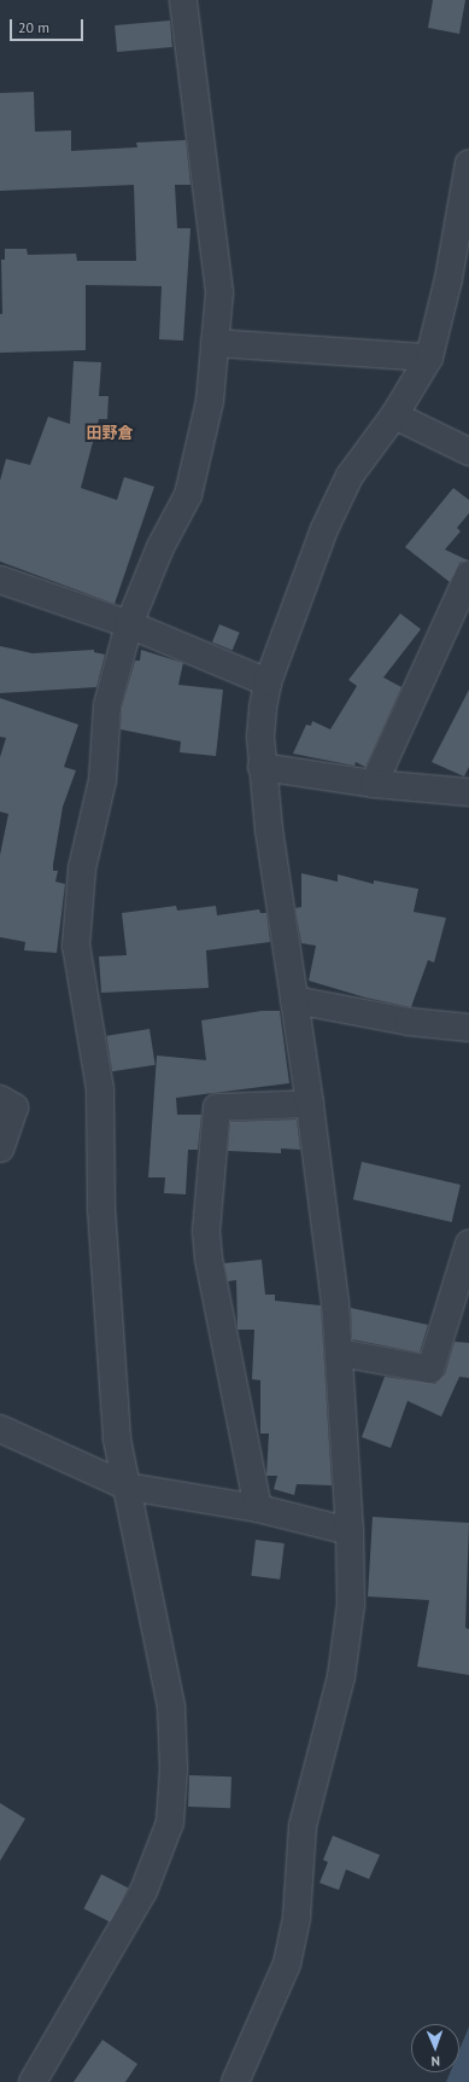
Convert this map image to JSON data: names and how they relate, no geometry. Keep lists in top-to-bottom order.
{
  "districts": ["田野倉"],
  "scale_bar": "20 m",
  "north": "bottom"
}
